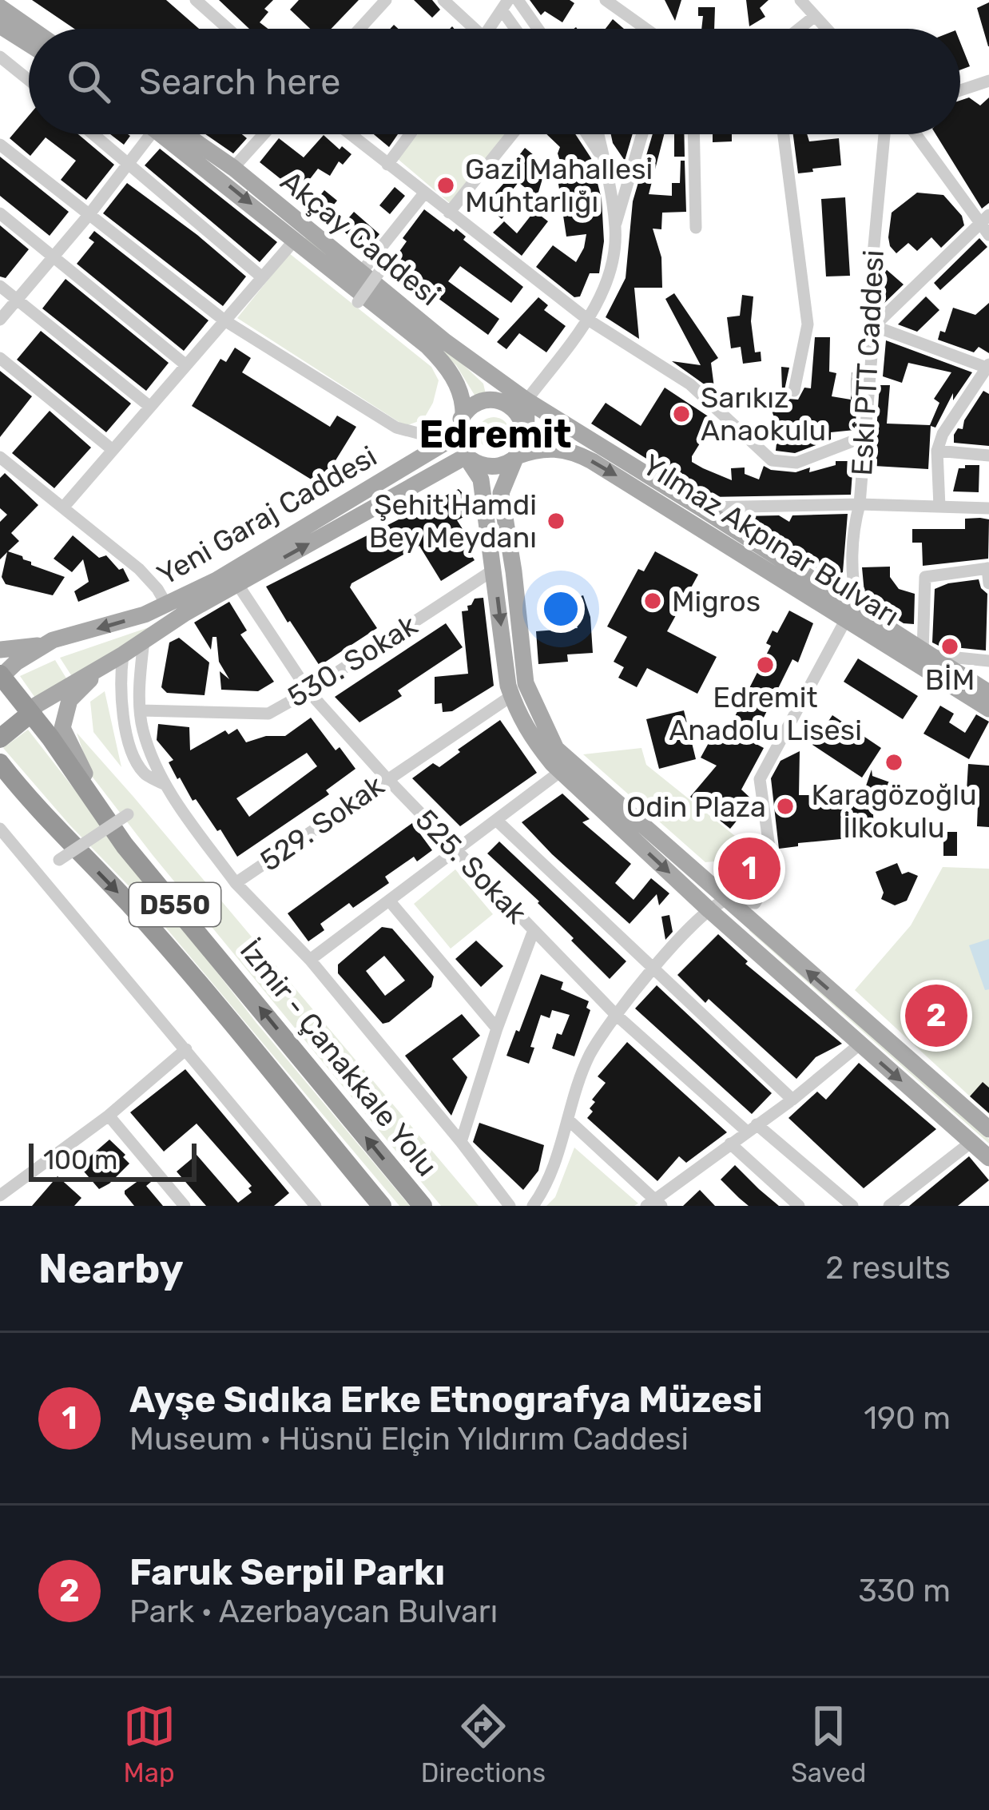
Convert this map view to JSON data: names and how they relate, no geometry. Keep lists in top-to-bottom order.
{
  "streets": {
    "highway": ["D550", "İzmir - Çanakkale Yolu"],
    "main road": ["Akçay Caddesi", "Yeni Garaj Caddesi", "Yılmaz Akpınar Bulvarı"],
    "street": [
      "Eski PTT Caddesi",
      "530. Sokak",
      "529. Sokak",
      "525. Sokak"
    ]
  },
  "crossings": [
    ["Akçay Caddesi", "Yeni Garaj Caddesi"],
    ["Akçay Caddesi", "Yılmaz Akpınar Bulvarı"],
    ["Eski PTT Caddesi", "Yılmaz Akpınar Bulvarı"],
    ["Yeni Garaj Caddesi", "Yılmaz Akpınar Bulvarı"],
    ["Yeni Garaj Caddesi", "525. Sokak"],
    ["Yeni Garaj Caddesi", "İzmir - Çanakkale Yolu"],
    ["530. Sokak", "525. Sokak"],
    ["529. Sokak", "525. Sokak"]
  ],
  "districts": ["Edremit"],
  "places": [
    "Gazi Mahallesi Muhtarlığı",
    "Sarıkız Anaokulu",
    "Şehit Hamdi Bey Meydanı",
    "Migros",
    "BİM",
    "Edremit Anadolu Lisesi",
    "Karagözoğlu İlkokulu",
    "Odin Plaza"
  ],
  "scale_bar": "100 m",
  "page": {
    "search": "Search here",
    "pins": ["1", "2"],
    "scale": "100 m",
    "heading": ["Nearby", "2 results"],
    "list": [
      {
        "mark": "1",
        "name": "Ayşe Sıdıka Erke Etnografya Müzesi",
        "note": "Museum · Hüsnü Elçin Yıldırım Caddesi",
        "value": "190 m"
      },
      {
        "mark": "2",
        "name": "Faruk Serpil Parkı",
        "note": "Park · Azerbaycan Bulvarı",
        "value": "330 m"
      }
    ],
    "nav": ["Map", "Directions", "Saved"]
  }
}
